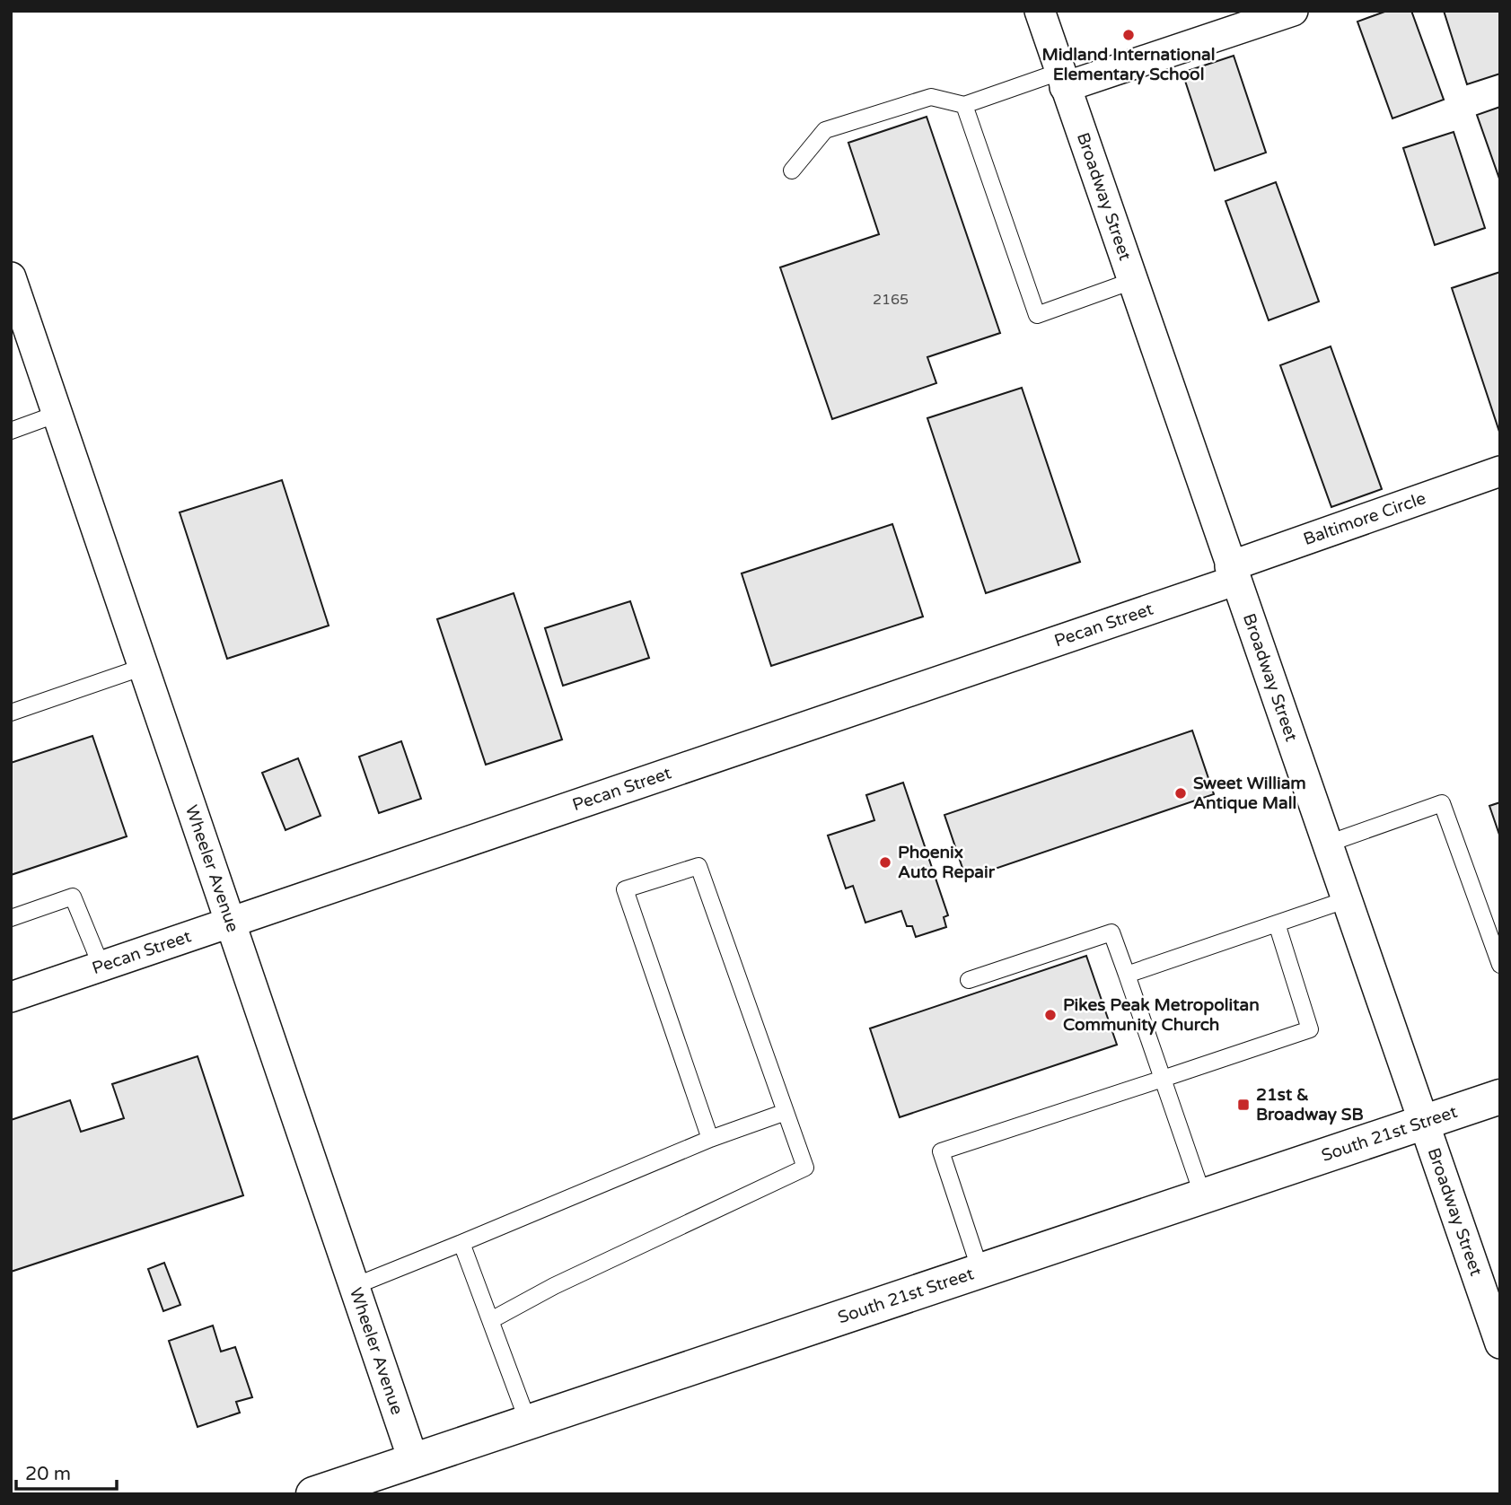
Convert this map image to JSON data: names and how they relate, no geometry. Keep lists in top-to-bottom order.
{
  "streets": {
    "main road": ["South 21st Street"],
    "street": [
      "Broadway Street",
      "Baltimore Circle",
      "Pecan Street",
      "Wheeler Avenue"
    ]
  },
  "crossings": [
    ["Broadway Street", "Baltimore Circle"],
    ["Broadway Street", "Pecan Street"],
    ["Broadway Street", "South 21st Street"],
    ["Baltimore Circle", "Pecan Street"],
    ["Pecan Street", "Wheeler Avenue"],
    ["Wheeler Avenue", "South 21st Street"]
  ],
  "places": {
    "other": [
      "Midland International Elementary School",
      "Sweet William Antique Mall",
      "Phoenix Auto Repair",
      "Pikes Peak Metropolitan Community Church"
    ],
    "transit": ["21st & Broadway SB"]
  },
  "house_numbers": ["2165"],
  "scale_bar": "20 m"
}
